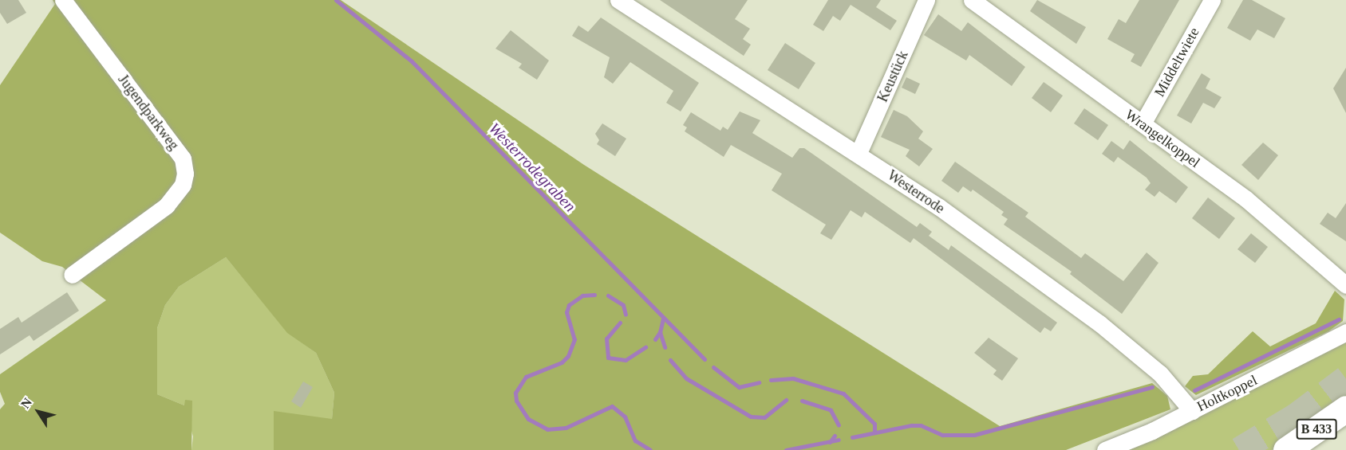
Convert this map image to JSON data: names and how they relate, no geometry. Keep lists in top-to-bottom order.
{
  "streets": {
    "highway": ["B 433"],
    "street": [
      "Middeltwiete",
      "Keustück",
      "Jugendparkweg",
      "Wrangelkoppel",
      "Westerrode",
      "Holtkoppel"
    ]
  },
  "crossings": [
    ["Middeltwiete", "Wrangelkoppel"],
    ["Keustück", "Westerrode"],
    ["Westerrode", "Holtkoppel"]
  ],
  "water": ["Westerrodegraben"],
  "north": "top left"
}
